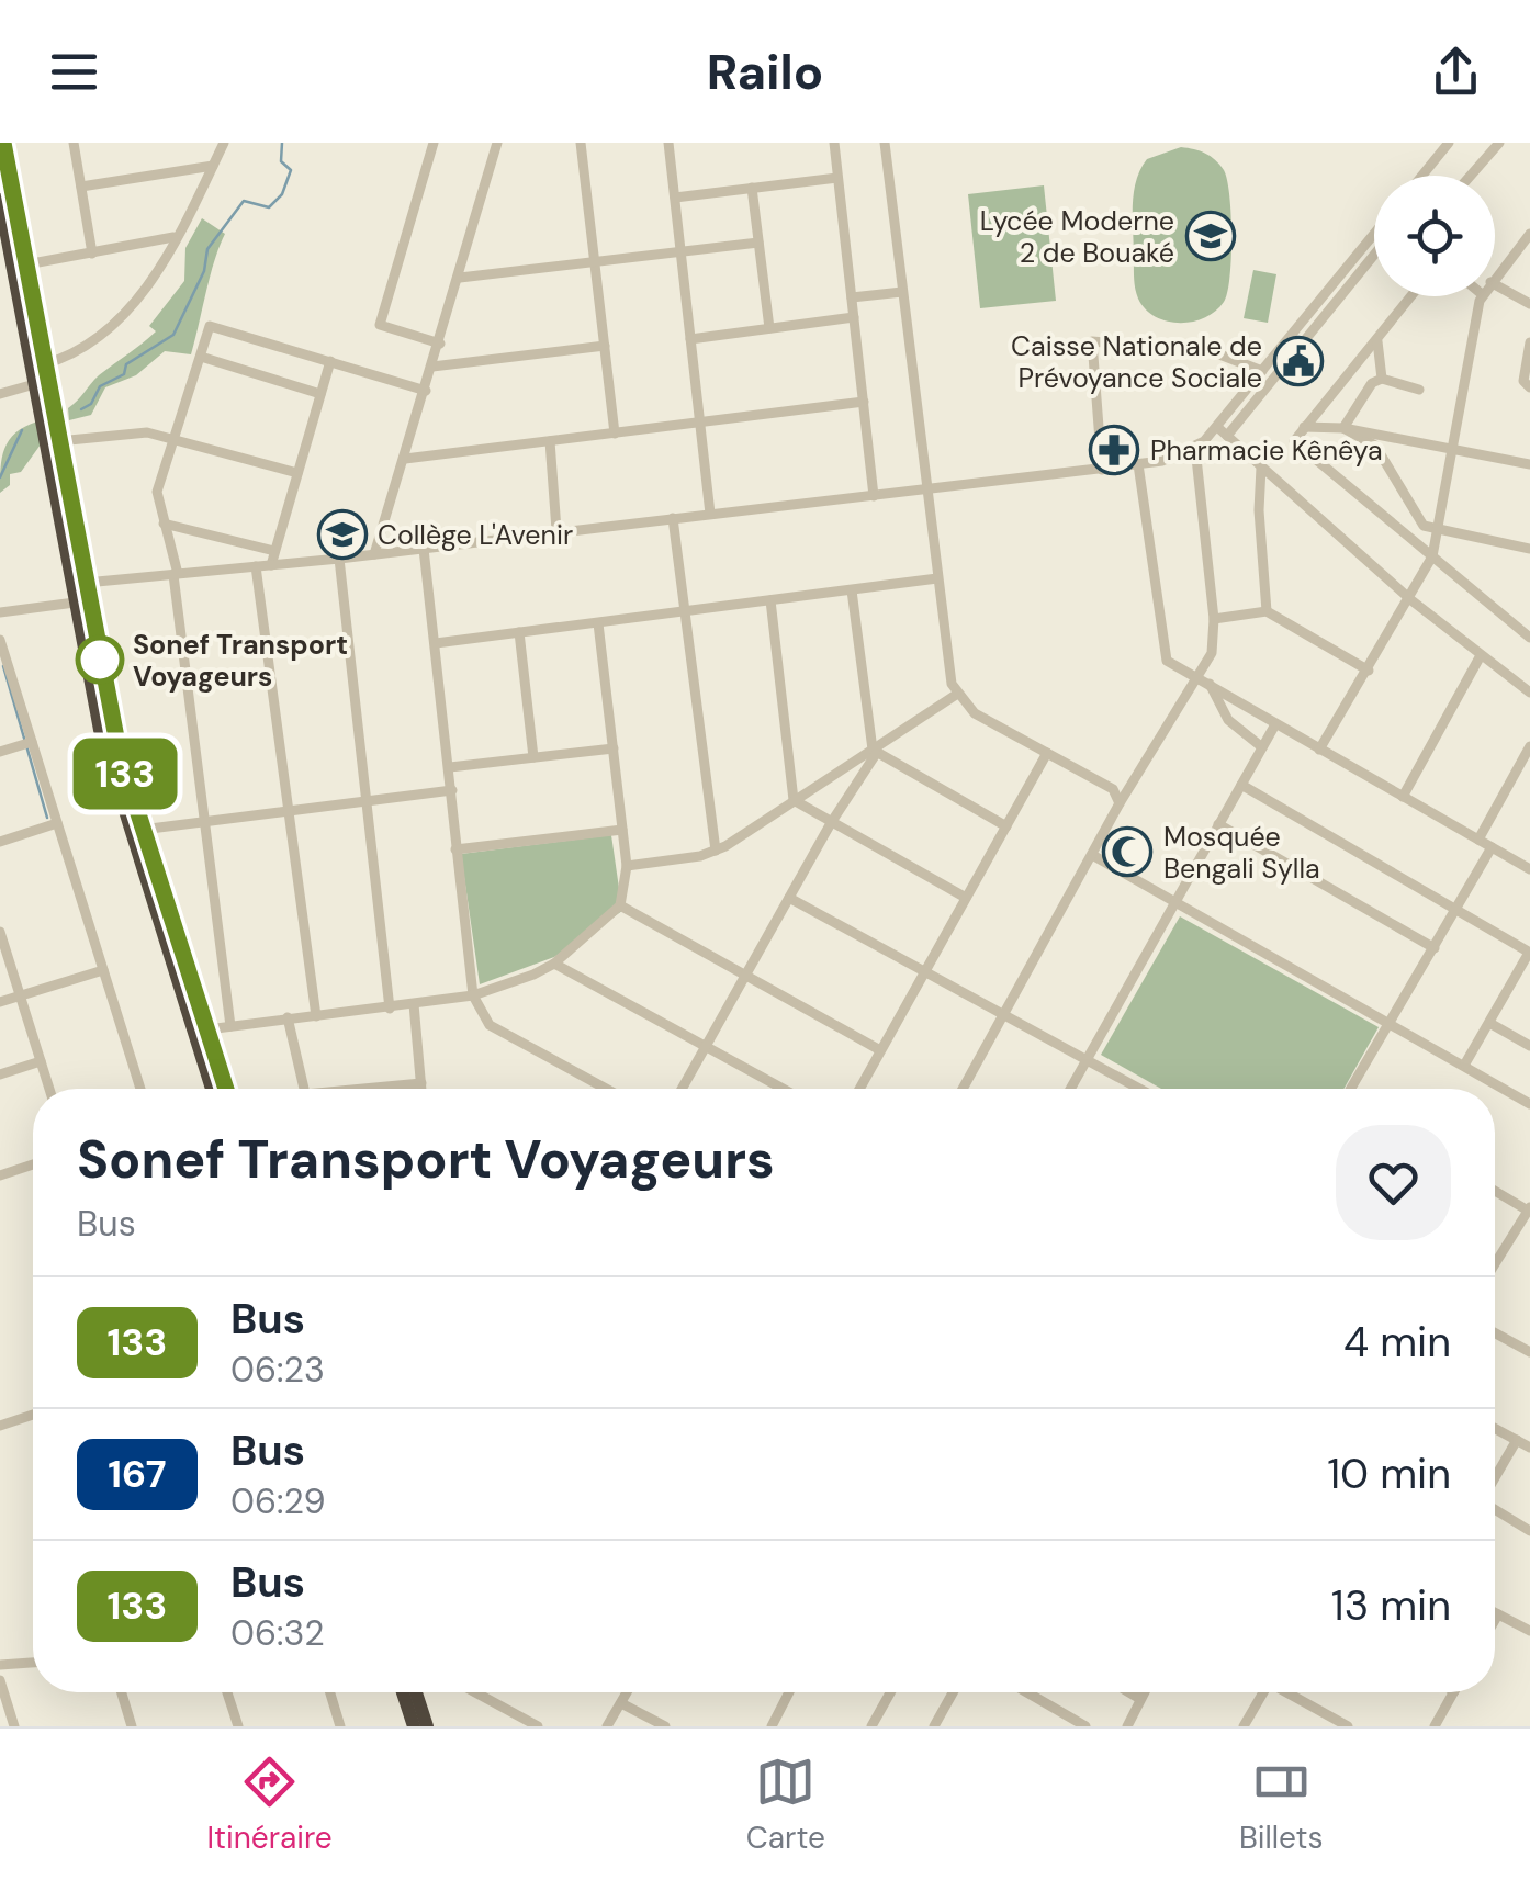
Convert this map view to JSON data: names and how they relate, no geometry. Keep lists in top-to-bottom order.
{
  "places": {
    "school or university": ["Lycée Moderne 2 de Bouaké", "Collège L'Avenir"],
    "public building": ["Caisse Nationale de Prévoyance Sociale"],
    "pharmacy": ["Pharmacie Kênêya"],
    "other": ["Sonef Transport Voyageurs"],
    "mosque": ["Mosquée Bengali Sylla"]
  },
  "lines": ["bus line 133"],
  "page": {
    "header": "Railo",
    "on_map": "133",
    "heading": ["Sonef Transport Voyageurs", "Bus"],
    "list": [
      {
        "mark": "133",
        "name": "Bus",
        "note": "06:23",
        "value": "4 min"
      },
      {
        "mark": "167",
        "name": "Bus",
        "note": "06:29",
        "value": "10 min"
      },
      {
        "mark": "133",
        "name": "Bus",
        "note": "06:32",
        "value": "13 min"
      }
    ],
    "tabs": ["Itinéraire", "Carte", "Billets"]
  }
}
